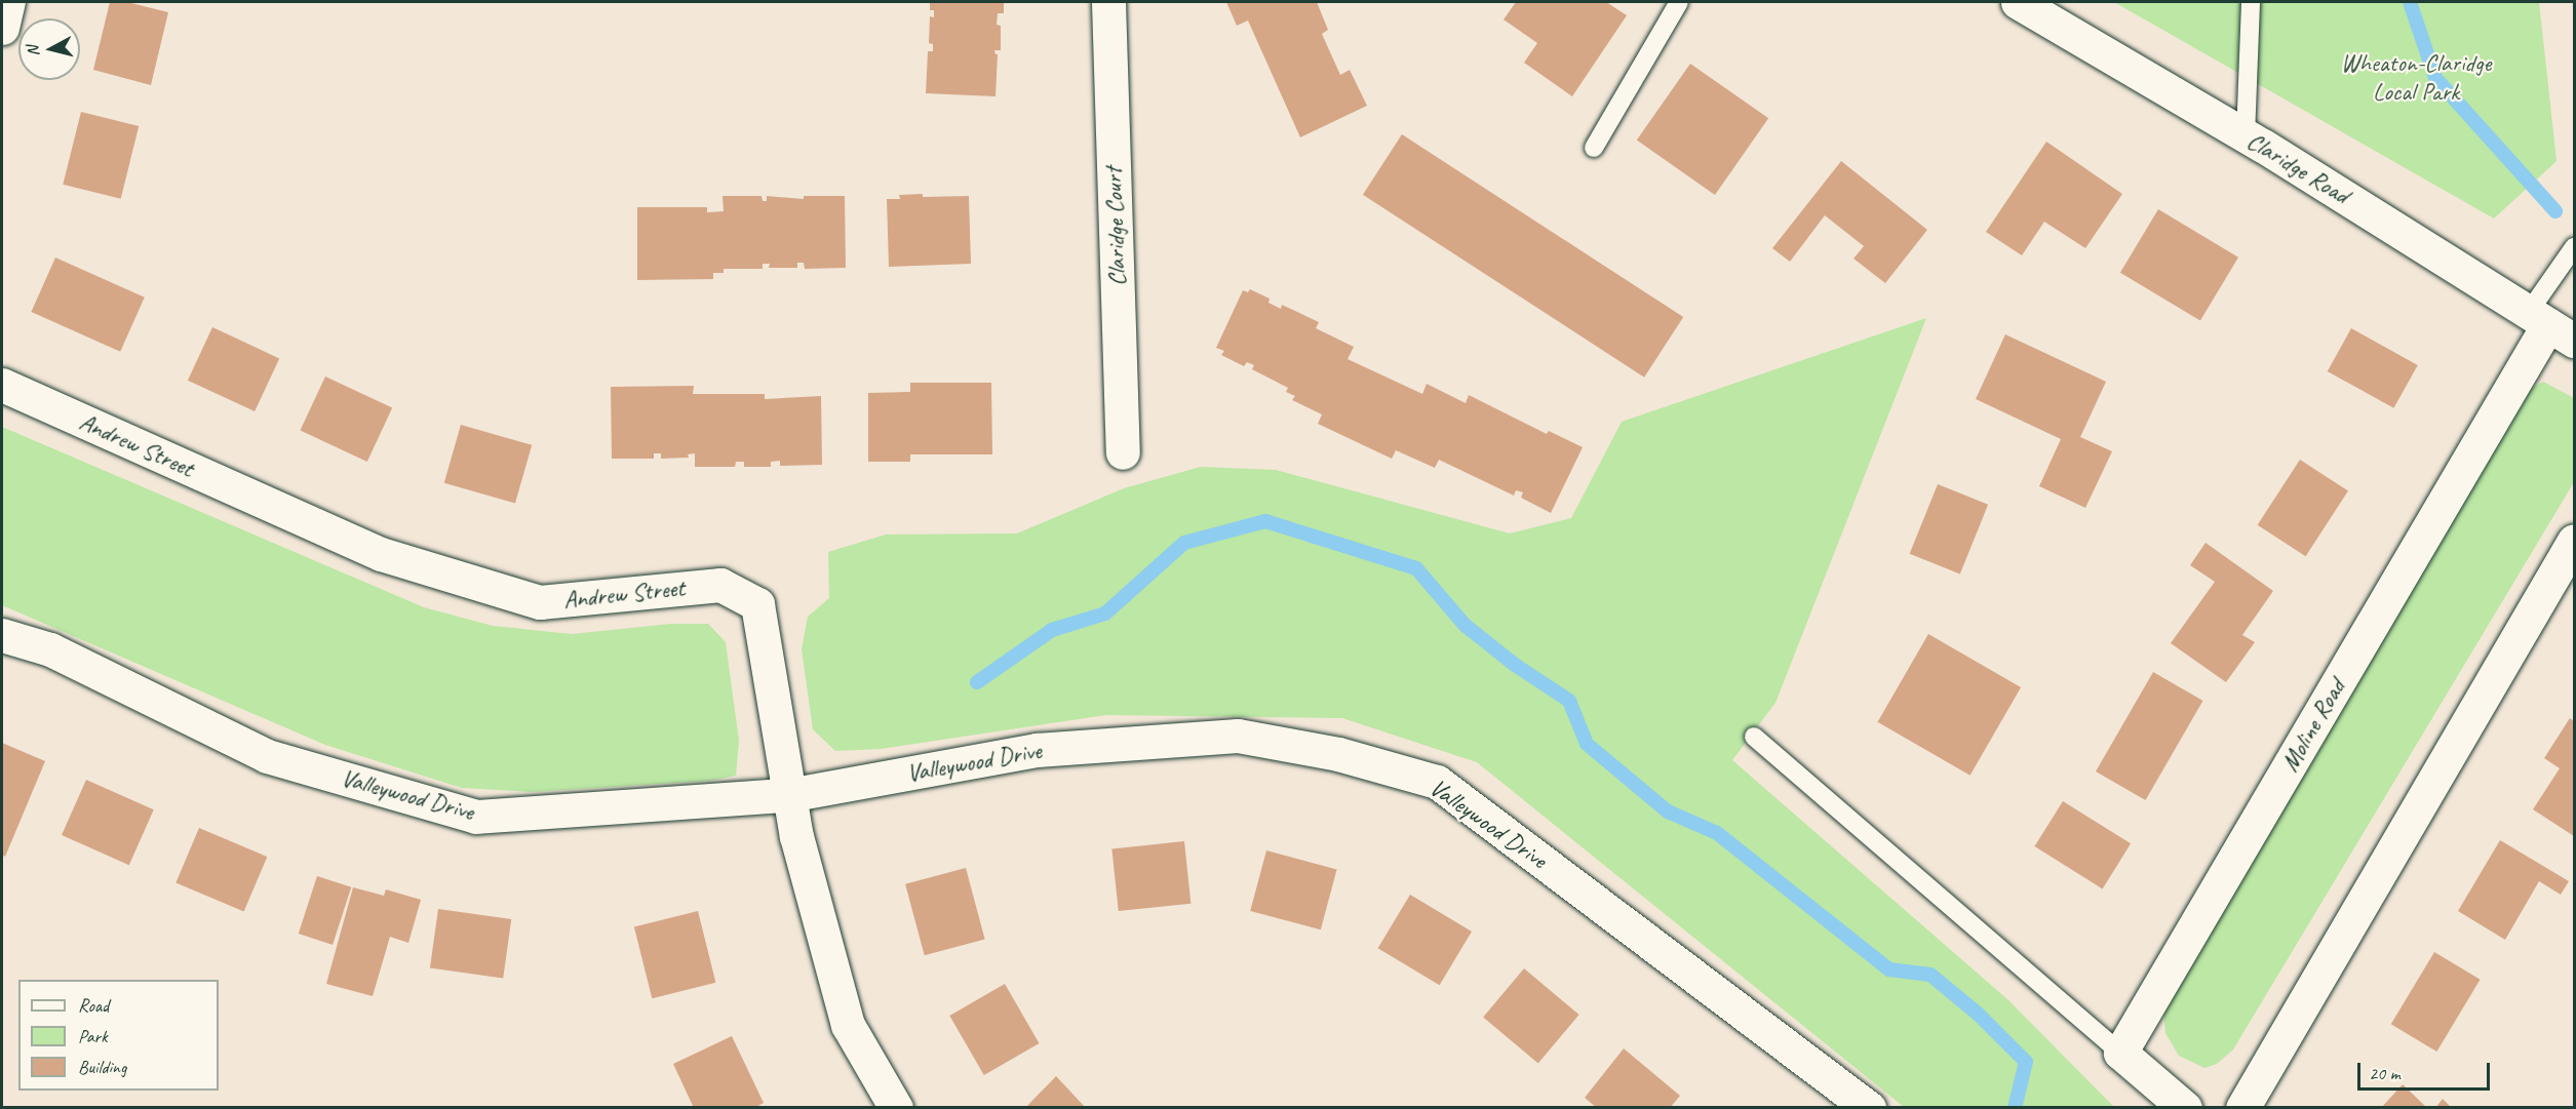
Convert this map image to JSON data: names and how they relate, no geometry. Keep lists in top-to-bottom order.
{
  "streets": {
    "street": [
      "Claridge Road",
      "Claridge Court",
      "Andrew Street",
      "Moline Road",
      "Valleywood Drive"
    ]
  },
  "crossings": [
    ["Claridge Road", "Moline Road"],
    ["Andrew Street", "Valleywood Drive"]
  ],
  "parks": ["Wheaton-Claridge Local Park"],
  "legend": ["Road", "Park", "Building"],
  "scale_bar": "20 m",
  "north": "left"
}
